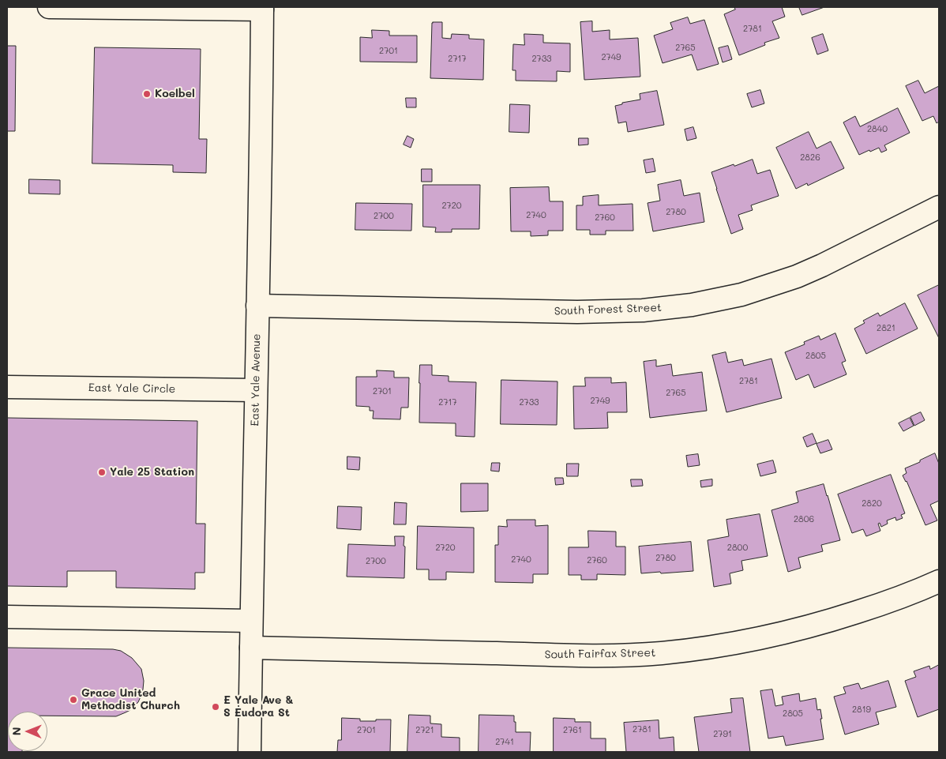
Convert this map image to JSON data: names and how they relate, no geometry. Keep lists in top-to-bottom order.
{
  "streets": {
    "street": [
      "South Forest Street",
      "East Yale Avenue",
      "East Yale Circle",
      "South Fairfax Street"
    ]
  },
  "crossings": [
    ["South Forest Street", "East Yale Avenue"],
    ["East Yale Avenue", "East Yale Circle"],
    ["East Yale Avenue", "South Fairfax Street"]
  ],
  "places": [
    "Koelbel",
    "Yale 25 Station",
    "Grace United Methodist Church",
    "E Yale Ave & S Eudora St"
  ],
  "house_numbers": [
    "2781",
    "2765",
    "2701",
    "2749",
    "2717",
    "2733",
    "2840",
    "2826",
    "2720",
    "2780",
    "2740",
    "2700",
    "2760",
    "2821",
    "2805",
    "2781",
    "2701",
    "2765",
    "2749",
    "2717",
    "2733",
    "2820",
    "2806",
    "2720",
    "2800",
    "2780",
    "2740",
    "2760",
    "2700",
    "2819",
    "2805",
    "2781",
    "2701",
    "2721",
    "2761",
    "2791",
    "2741"
  ],
  "north": "left"
}
